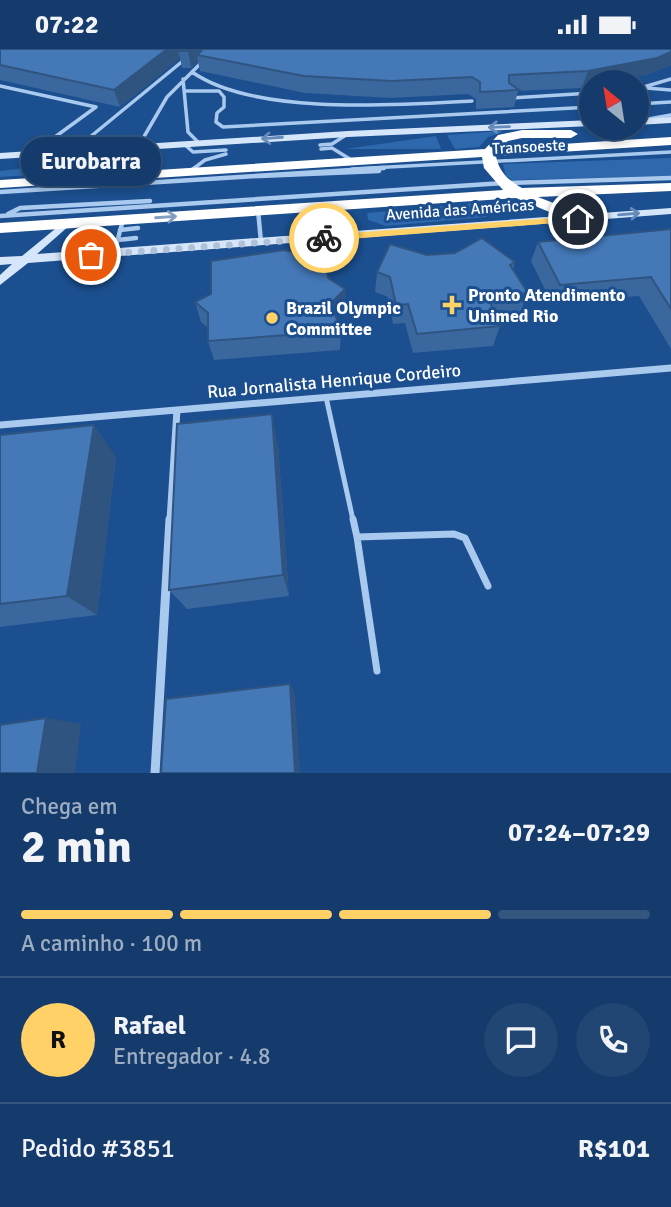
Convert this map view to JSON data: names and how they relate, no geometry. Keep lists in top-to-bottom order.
{
  "streets": {
    "highway": ["Avenida das Américas"],
    "street": ["Rua Jornalista Henrique Cordeiro"],
    "lane": ["Transoeste"]
  },
  "crossings": [
    ["Transoeste", "Avenida das Américas"]
  ],
  "places": {
    "other": ["Eurobarra", "Brazil Olympic Committee"],
    "health": ["Pronto Atendimento Unimed Rio"]
  },
  "north": "top left",
  "page": {
    "status": "07:22",
    "bubble": "Eurobarra",
    "heading": ["2 min", "Chega em", "07:24–07:29"],
    "panel": [
      "Rafael",
      "Entregador · 4.8",
      "Pedido #3851",
      "R$101"
    ],
    "bar": "A caminho · 100 m",
    "round": "R"
  }
}
